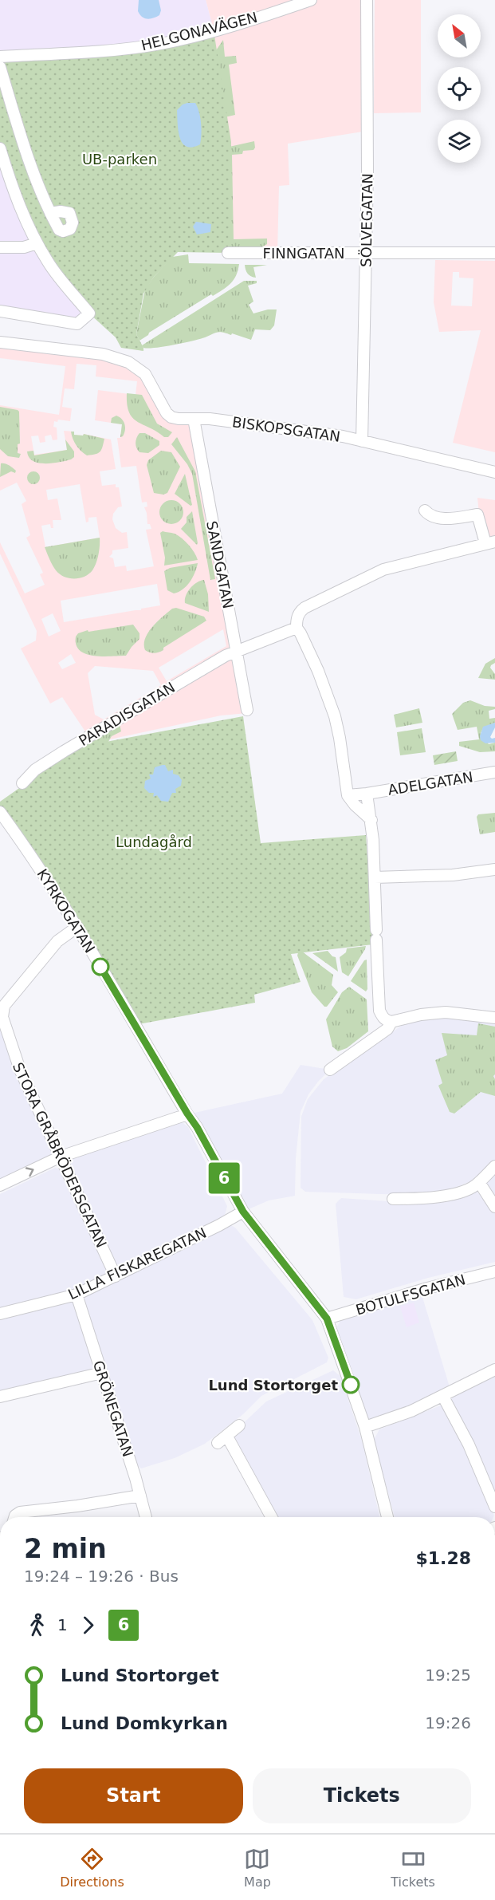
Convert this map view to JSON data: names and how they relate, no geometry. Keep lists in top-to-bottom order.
{
  "streets": {
    "street": [
      "HELGONAVÄGEN",
      "SÖLVEGATAN",
      "FINNGATAN",
      "BISKOPSGATAN",
      "SANDGATAN",
      "PARADISGATAN",
      "ADELGATAN",
      "KYRKOGATAN",
      "STORA GRÅBRÖDERSGATAN",
      "LILLA FISKAREGATAN",
      "BOTULFSGATAN",
      "GRÖNEGATAN"
    ]
  },
  "crossings": [
    ["SÖLVEGATAN", "FINNGATAN"],
    ["SÖLVEGATAN", "BISKOPSGATAN"],
    ["BISKOPSGATAN", "SANDGATAN"],
    ["SANDGATAN", "PARADISGATAN"],
    ["KYRKOGATAN", "LILLA FISKAREGATAN"],
    ["KYRKOGATAN", "BOTULFSGATAN"],
    ["STORA GRÅBRÖDERSGATAN", "LILLA FISKAREGATAN"],
    ["LILLA FISKAREGATAN", "GRÖNEGATAN"]
  ],
  "parks": ["UB-parken", "Lundagård"],
  "places": ["Lund Stortorget"],
  "lines": ["bus line 6"],
  "north": "top left",
  "page": {
    "on_map": "6",
    "heading": ["2 min", "19:24 – 19:26 · Bus", "$1.28"],
    "legs": ["1", "6"],
    "list": [
      {
        "name": "Lund Stortorget",
        "value": "19:25"
      },
      {
        "name": "Lund Domkyrkan",
        "value": "19:26"
      }
    ],
    "buttons": ["Start", "Tickets"],
    "tabs": ["Directions", "Map", "Tickets"]
  }
}
